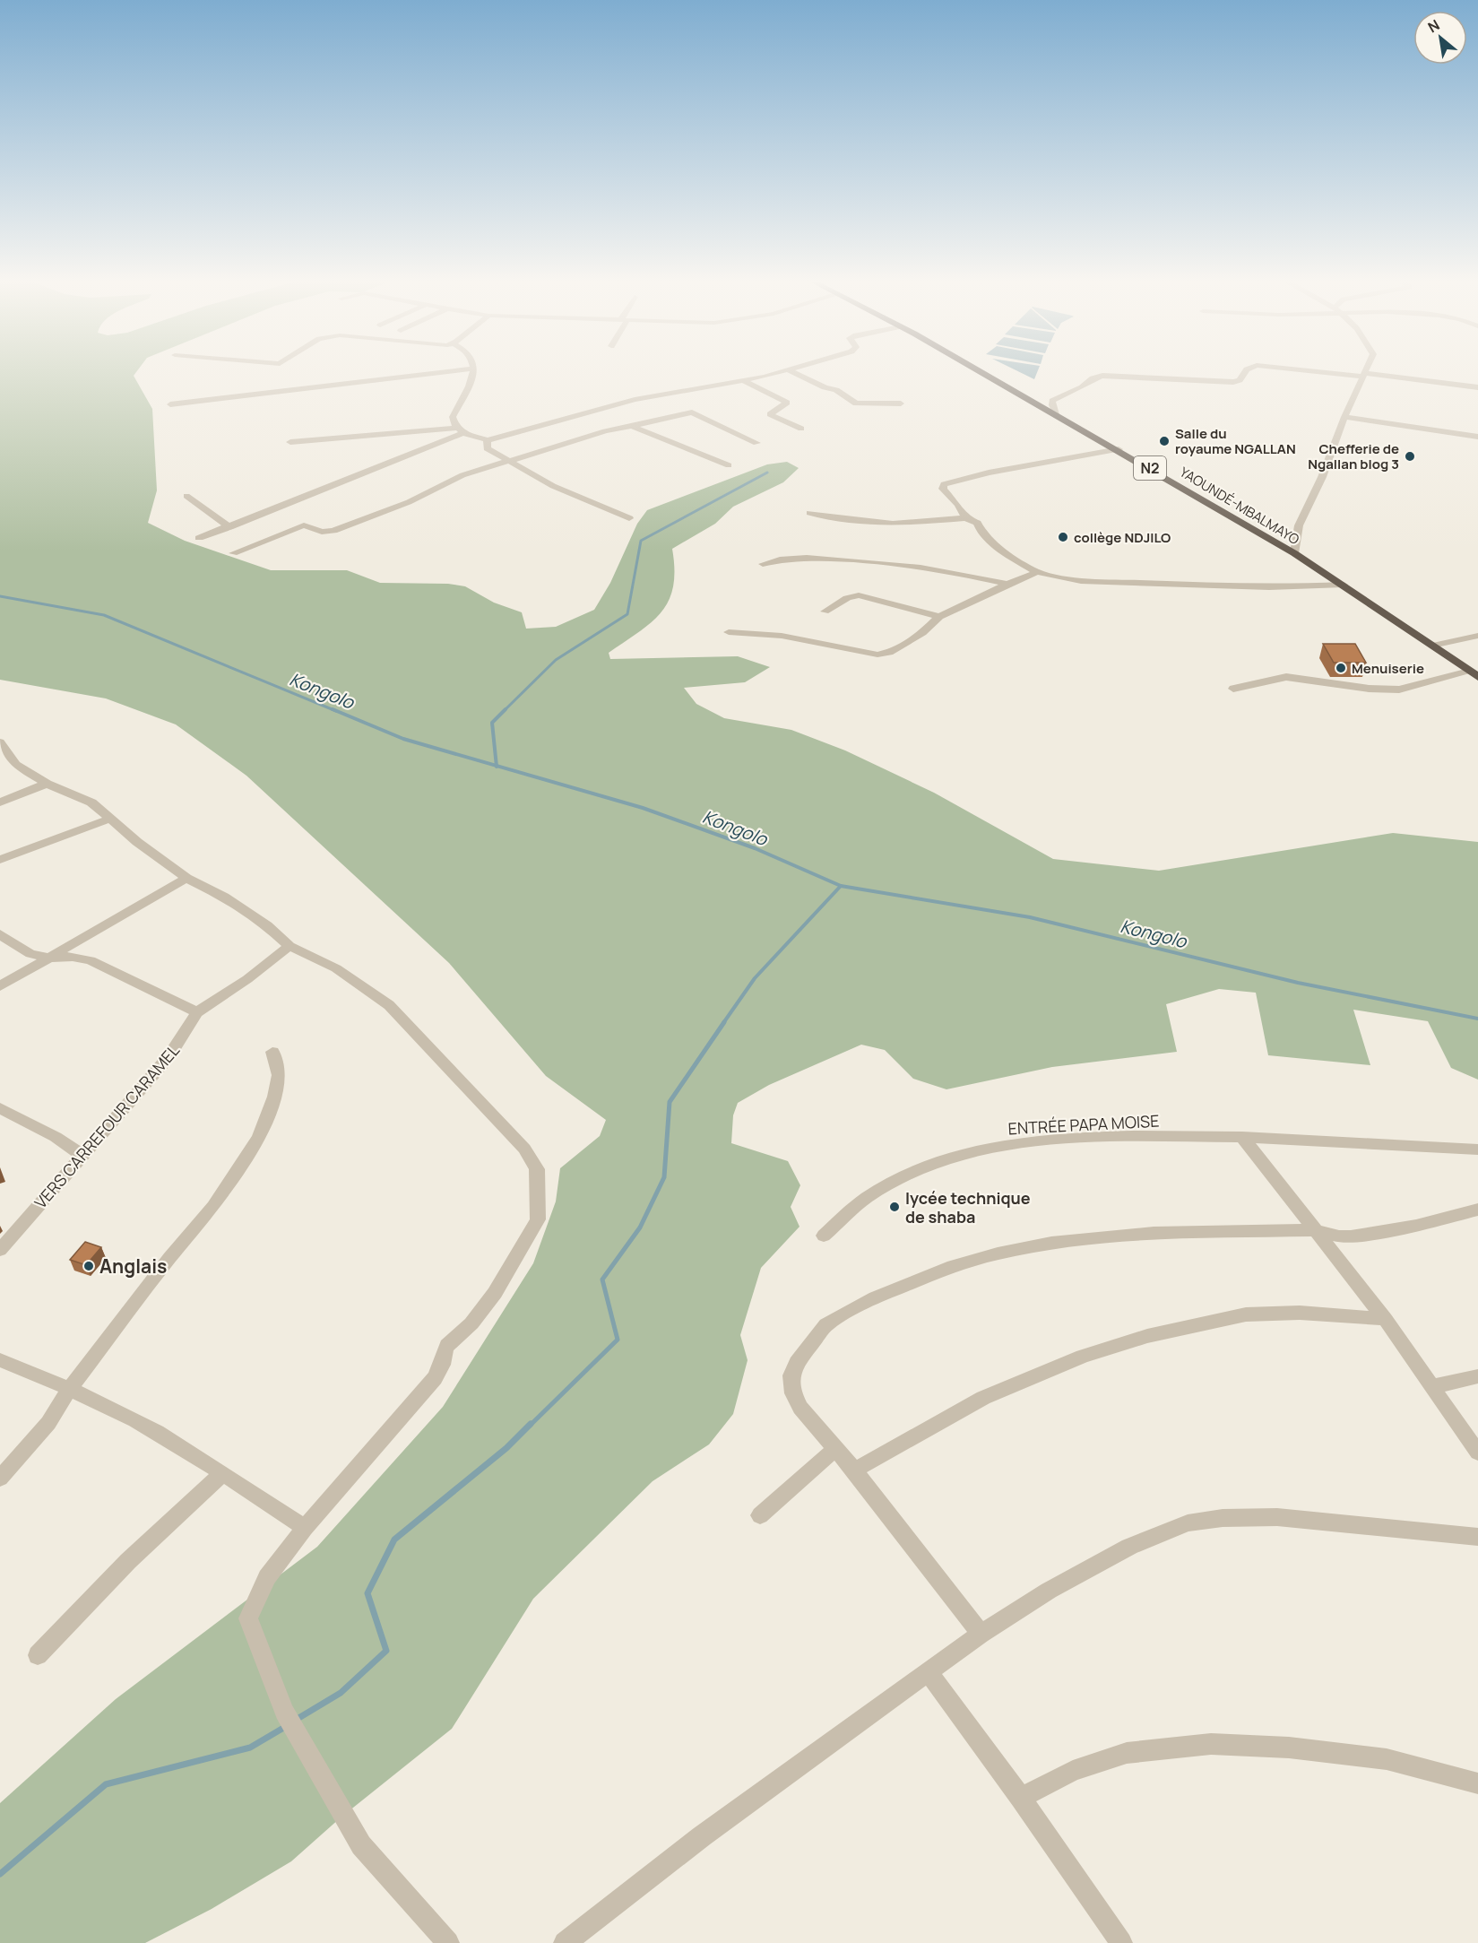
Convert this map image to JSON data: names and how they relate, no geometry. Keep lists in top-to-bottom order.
{
  "streets": {
    "highway": ["N2", "YAOUNDÉ-MBALMAYO"],
    "street": ["ENTRÉE PAPA MOISE", "VERS CARREFOUR CARAMEL"]
  },
  "water": ["Kongolo"],
  "places": [
    "Salle du royaume NGALLAN",
    "Chefferie de Ngallan blog 3",
    "collège NDJILO",
    "Menuiserie",
    "lycée technique de shaba",
    "Anglais"
  ],
  "north": "top left"
}
